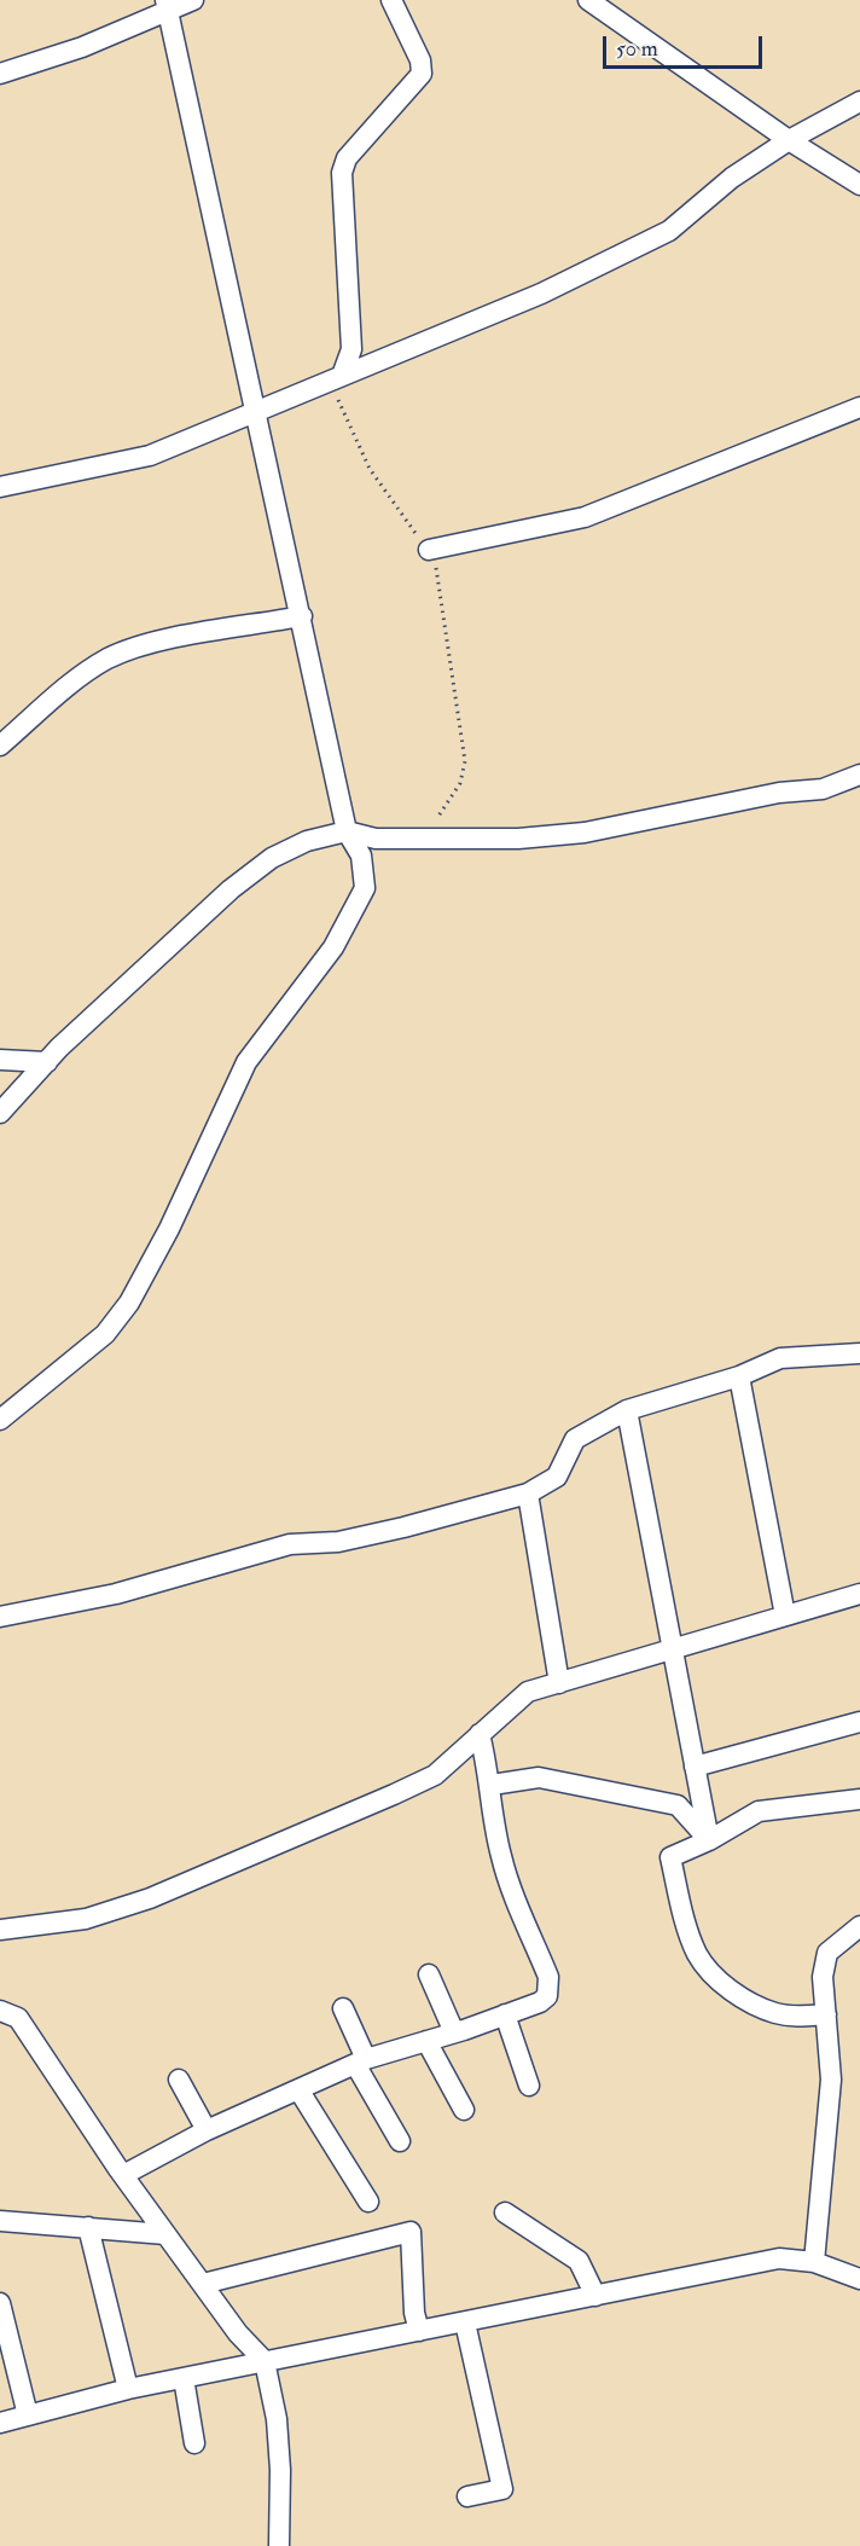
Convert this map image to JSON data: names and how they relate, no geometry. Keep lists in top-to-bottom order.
{
  "scale_bar": "50 m"
}
